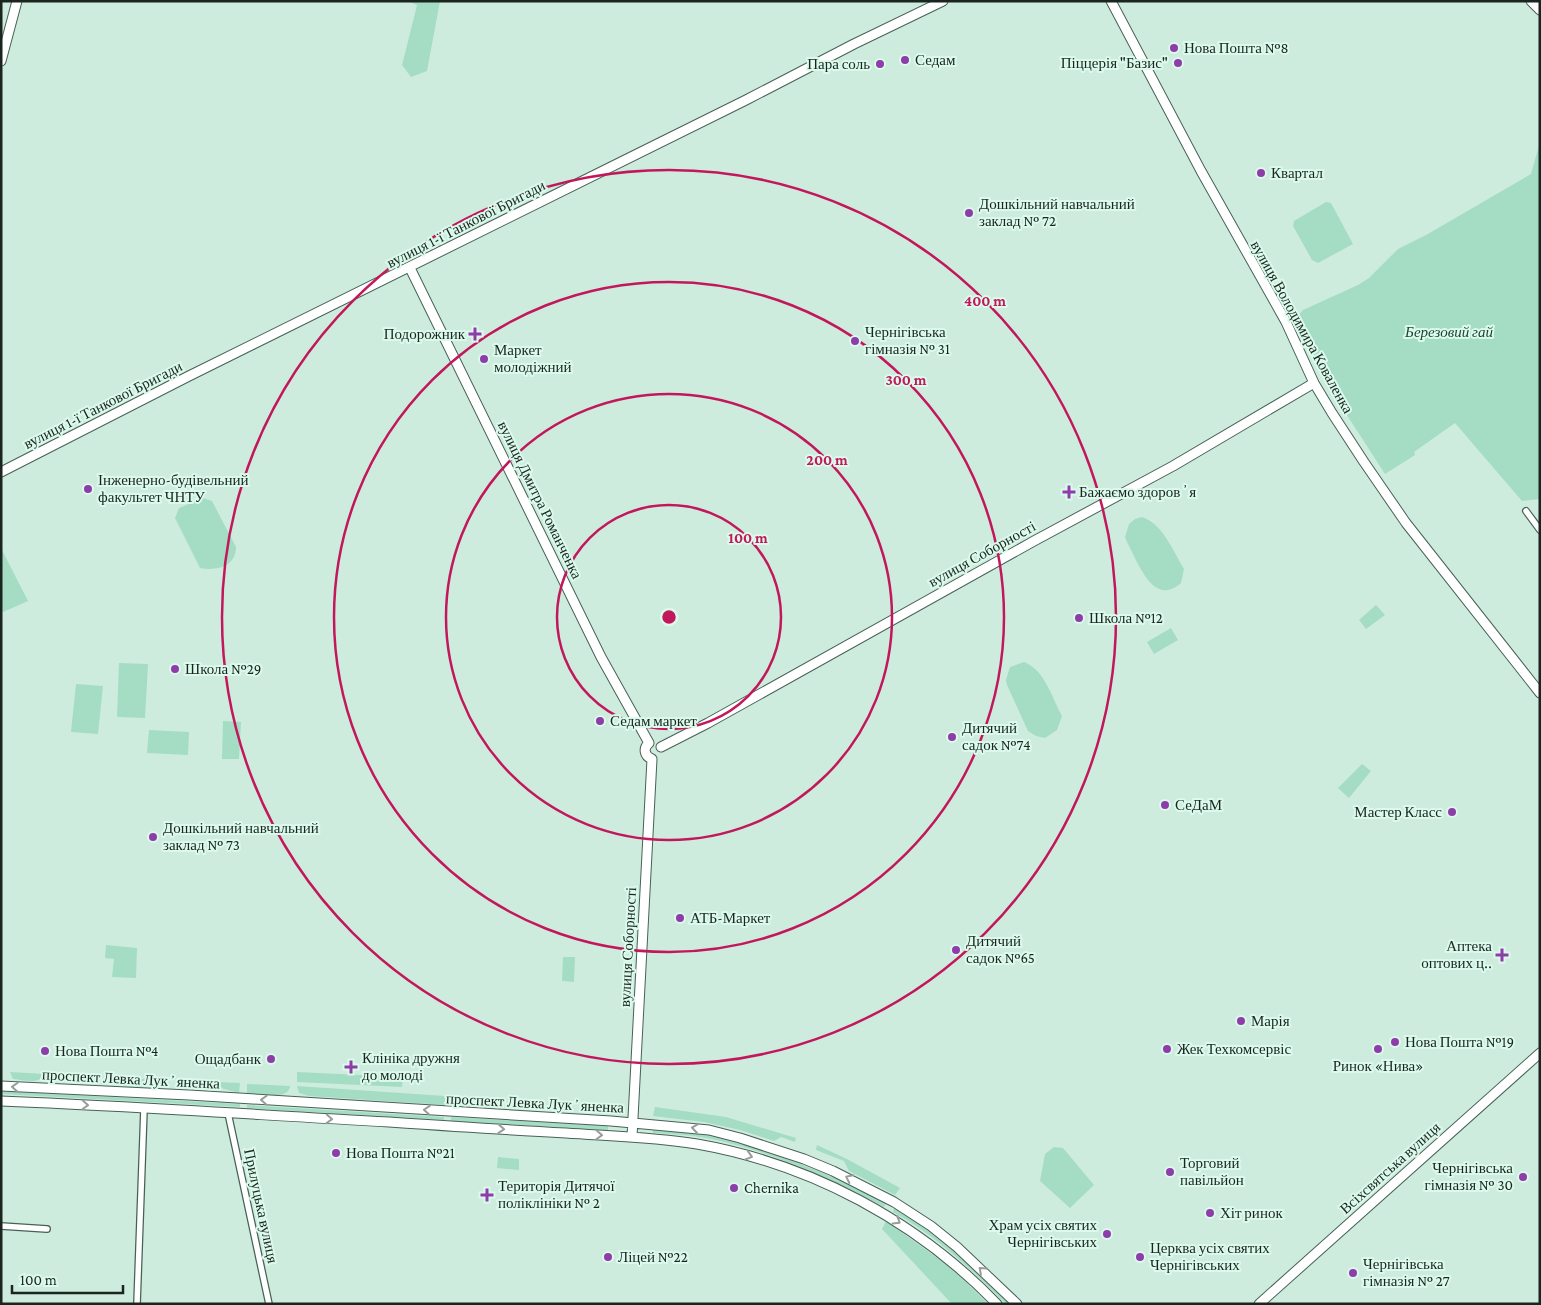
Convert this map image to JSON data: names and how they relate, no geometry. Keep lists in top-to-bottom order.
{
  "streets": {
    "main road": [
      "вулиця 1-ї Танкової Бригади",
      "вулиця Володимира Коваленка",
      "вулиця Дмитра Романченка",
      "вулиця Соборності",
      "проспект Левка Лукʼяненка",
      "Всіхсвятська вулиця"
    ],
    "street": ["Прилуцька вулиця"]
  },
  "crossings": [
    ["вулиця 1-ї Танкової Бригади", "вулиця Дмитра Романченка"],
    ["вулиця Володимира Коваленка", "вулиця Соборності"],
    ["вулиця Дмитра Романченка", "вулиця Соборності"],
    ["вулиця Соборності", "проспект Левка Лукʼяненка"],
    ["проспект Левка Лукʼяненка", "Прилуцька вулиця"]
  ],
  "parks": ["Березовий гай"],
  "places": {
    "other": [
      "Нова Пошта №8",
      "Седам",
      "Піццерія \"Базис\"",
      "Пара соль",
      "Квартал",
      "Дошкільний навчальний заклад № 72",
      "Чернігівська гімназія № 31",
      "Маркет молодіжний",
      "Інженерно-будівельний факультет ЧНТУ",
      "Школа №12",
      "Школа №29",
      "Седам маркет",
      "Дитячий садок №74",
      "СеДаМ",
      "Мастер Класс",
      "Дошкільний навчальний заклад № 73",
      "АТБ-Маркет",
      "Дитячий садок №65",
      "Марія",
      "Нова Пошта №19",
      "Жек Техкомсервіс",
      "Ринок «Нива»",
      "Нова Пошта №4",
      "Ощадбанк",
      "Нова Пошта №21",
      "Торговий павільйон",
      "Чернігівська гімназія № 30",
      "Chernika",
      "Хіт ринок",
      "Храм усіх святих Чернігівських",
      "Ліцей №22",
      "Церква усіх святих Чернігівських",
      "Чернігівська гімназія № 27"
    ],
    "health": [
      "Подорожник",
      "Бажаємо здоровʼя",
      "Аптека оптових ц‥",
      "Клініка дружня до молоді",
      "Територія Дитячої поліклініки № 2"
    ]
  },
  "scale_bar": "100 m",
  "rings": [
    "400 m",
    "300 m",
    "200 m",
    "100 m"
  ]
}
